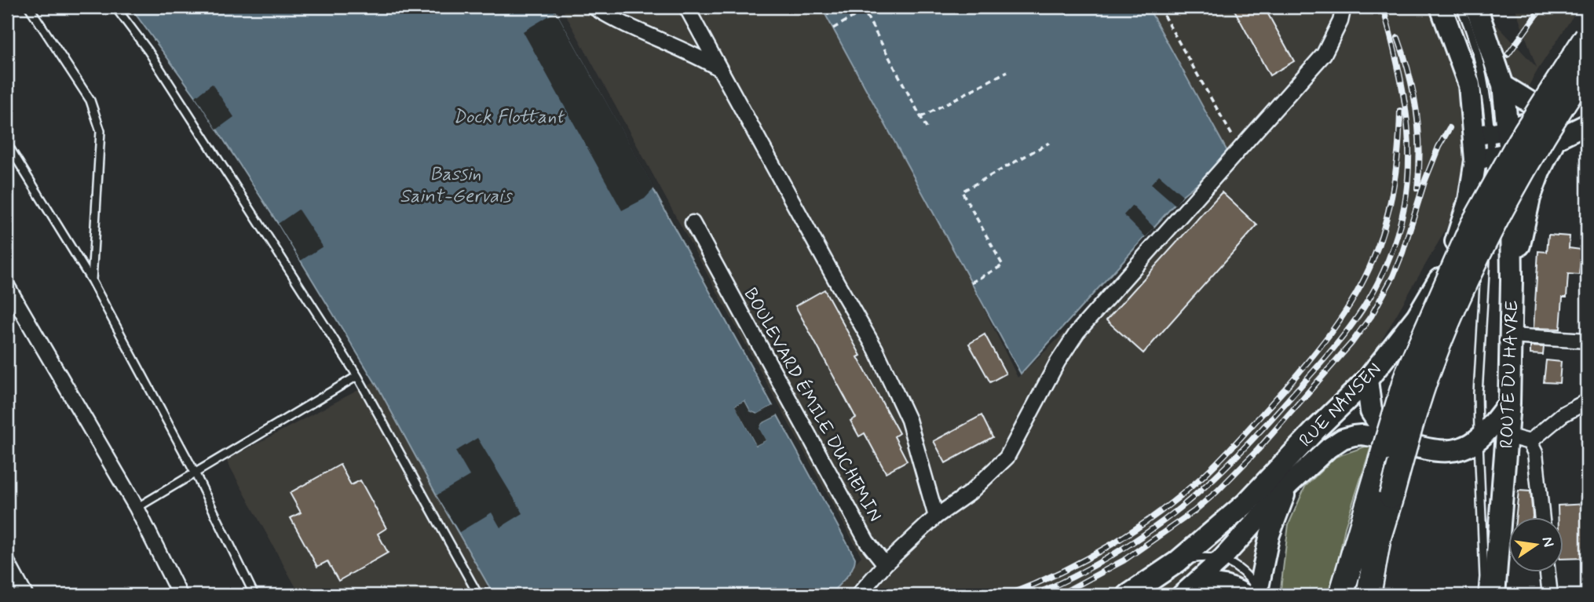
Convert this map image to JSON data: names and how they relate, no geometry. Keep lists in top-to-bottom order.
{
  "streets": {
    "main road": ["ROUTE DU HAVRE", "RUE NANSEN"],
    "street": ["BOULEVARD ÉMILE DUCHEMIN"]
  },
  "crossings": [
    ["ROUTE DU HAVRE", "RUE NANSEN"]
  ],
  "water": ["Dock Flottant", "Bassin Saint-Gervais"],
  "north": "right"
}
